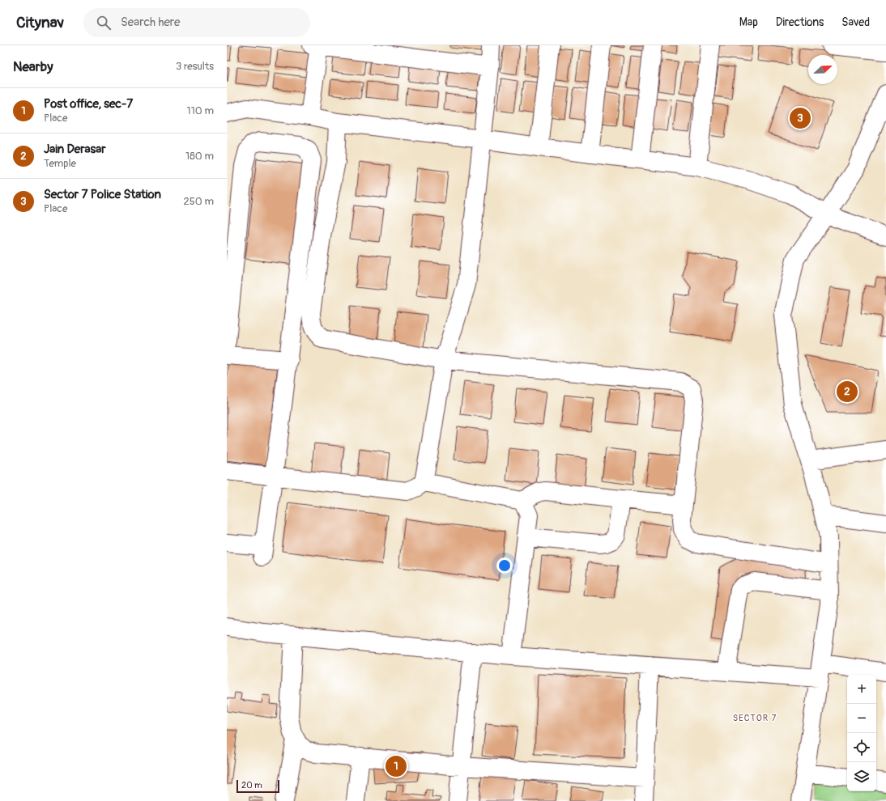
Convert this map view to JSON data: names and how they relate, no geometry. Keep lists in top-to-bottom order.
{
  "districts": ["SECTOR 7"],
  "scale_bar": "20 m",
  "north": "top right",
  "page": {
    "header": "Citynav",
    "search": "Search here",
    "nav": ["Map", "Directions", "Saved"],
    "heading": ["Nearby", "3 results"],
    "list": [
      {
        "mark": "1",
        "name": "Post office, sec-7",
        "note": "Place",
        "value": "110 m"
      },
      {
        "mark": "2",
        "name": "Jain Derasar",
        "note": "Temple",
        "value": "180 m"
      },
      {
        "mark": "3",
        "name": "Sector 7 Police Station",
        "note": "Place",
        "value": "250 m"
      }
    ],
    "pins": ["3", "2", "1"],
    "map_buttons": ["+", "−"],
    "scale": "20 m"
  }
}
